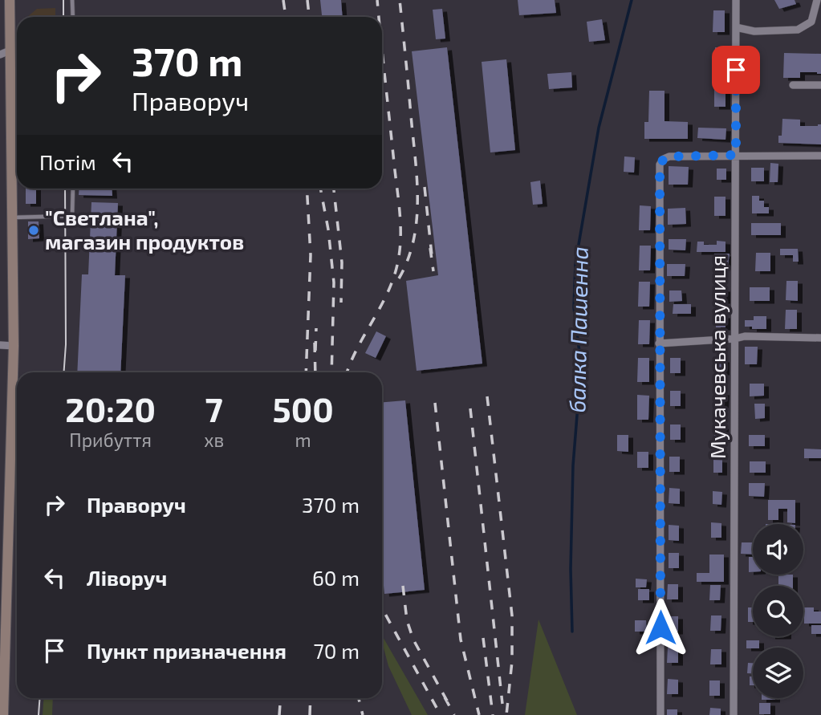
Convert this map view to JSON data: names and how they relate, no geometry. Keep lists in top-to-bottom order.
{
  "streets": {
    "street": ["Мукачевська вулиця"]
  },
  "water": ["балка Пашенна"],
  "places": ["\"Светлана\", магазин продуктов"],
  "page": {
    "turn": ["370 m", "Праворуч"],
    "then": "Потім",
    "eta": [
      "20:20",
      "Прибуття",
      "7",
      "хв",
      "500",
      "m"
    ],
    "list": [
      {
        "name": "Праворуч",
        "value": "370 m"
      },
      {
        "name": "Ліворуч",
        "value": "60 m"
      },
      {
        "name": "Пункт призначення",
        "value": "70 m"
      }
    ]
  }
}
